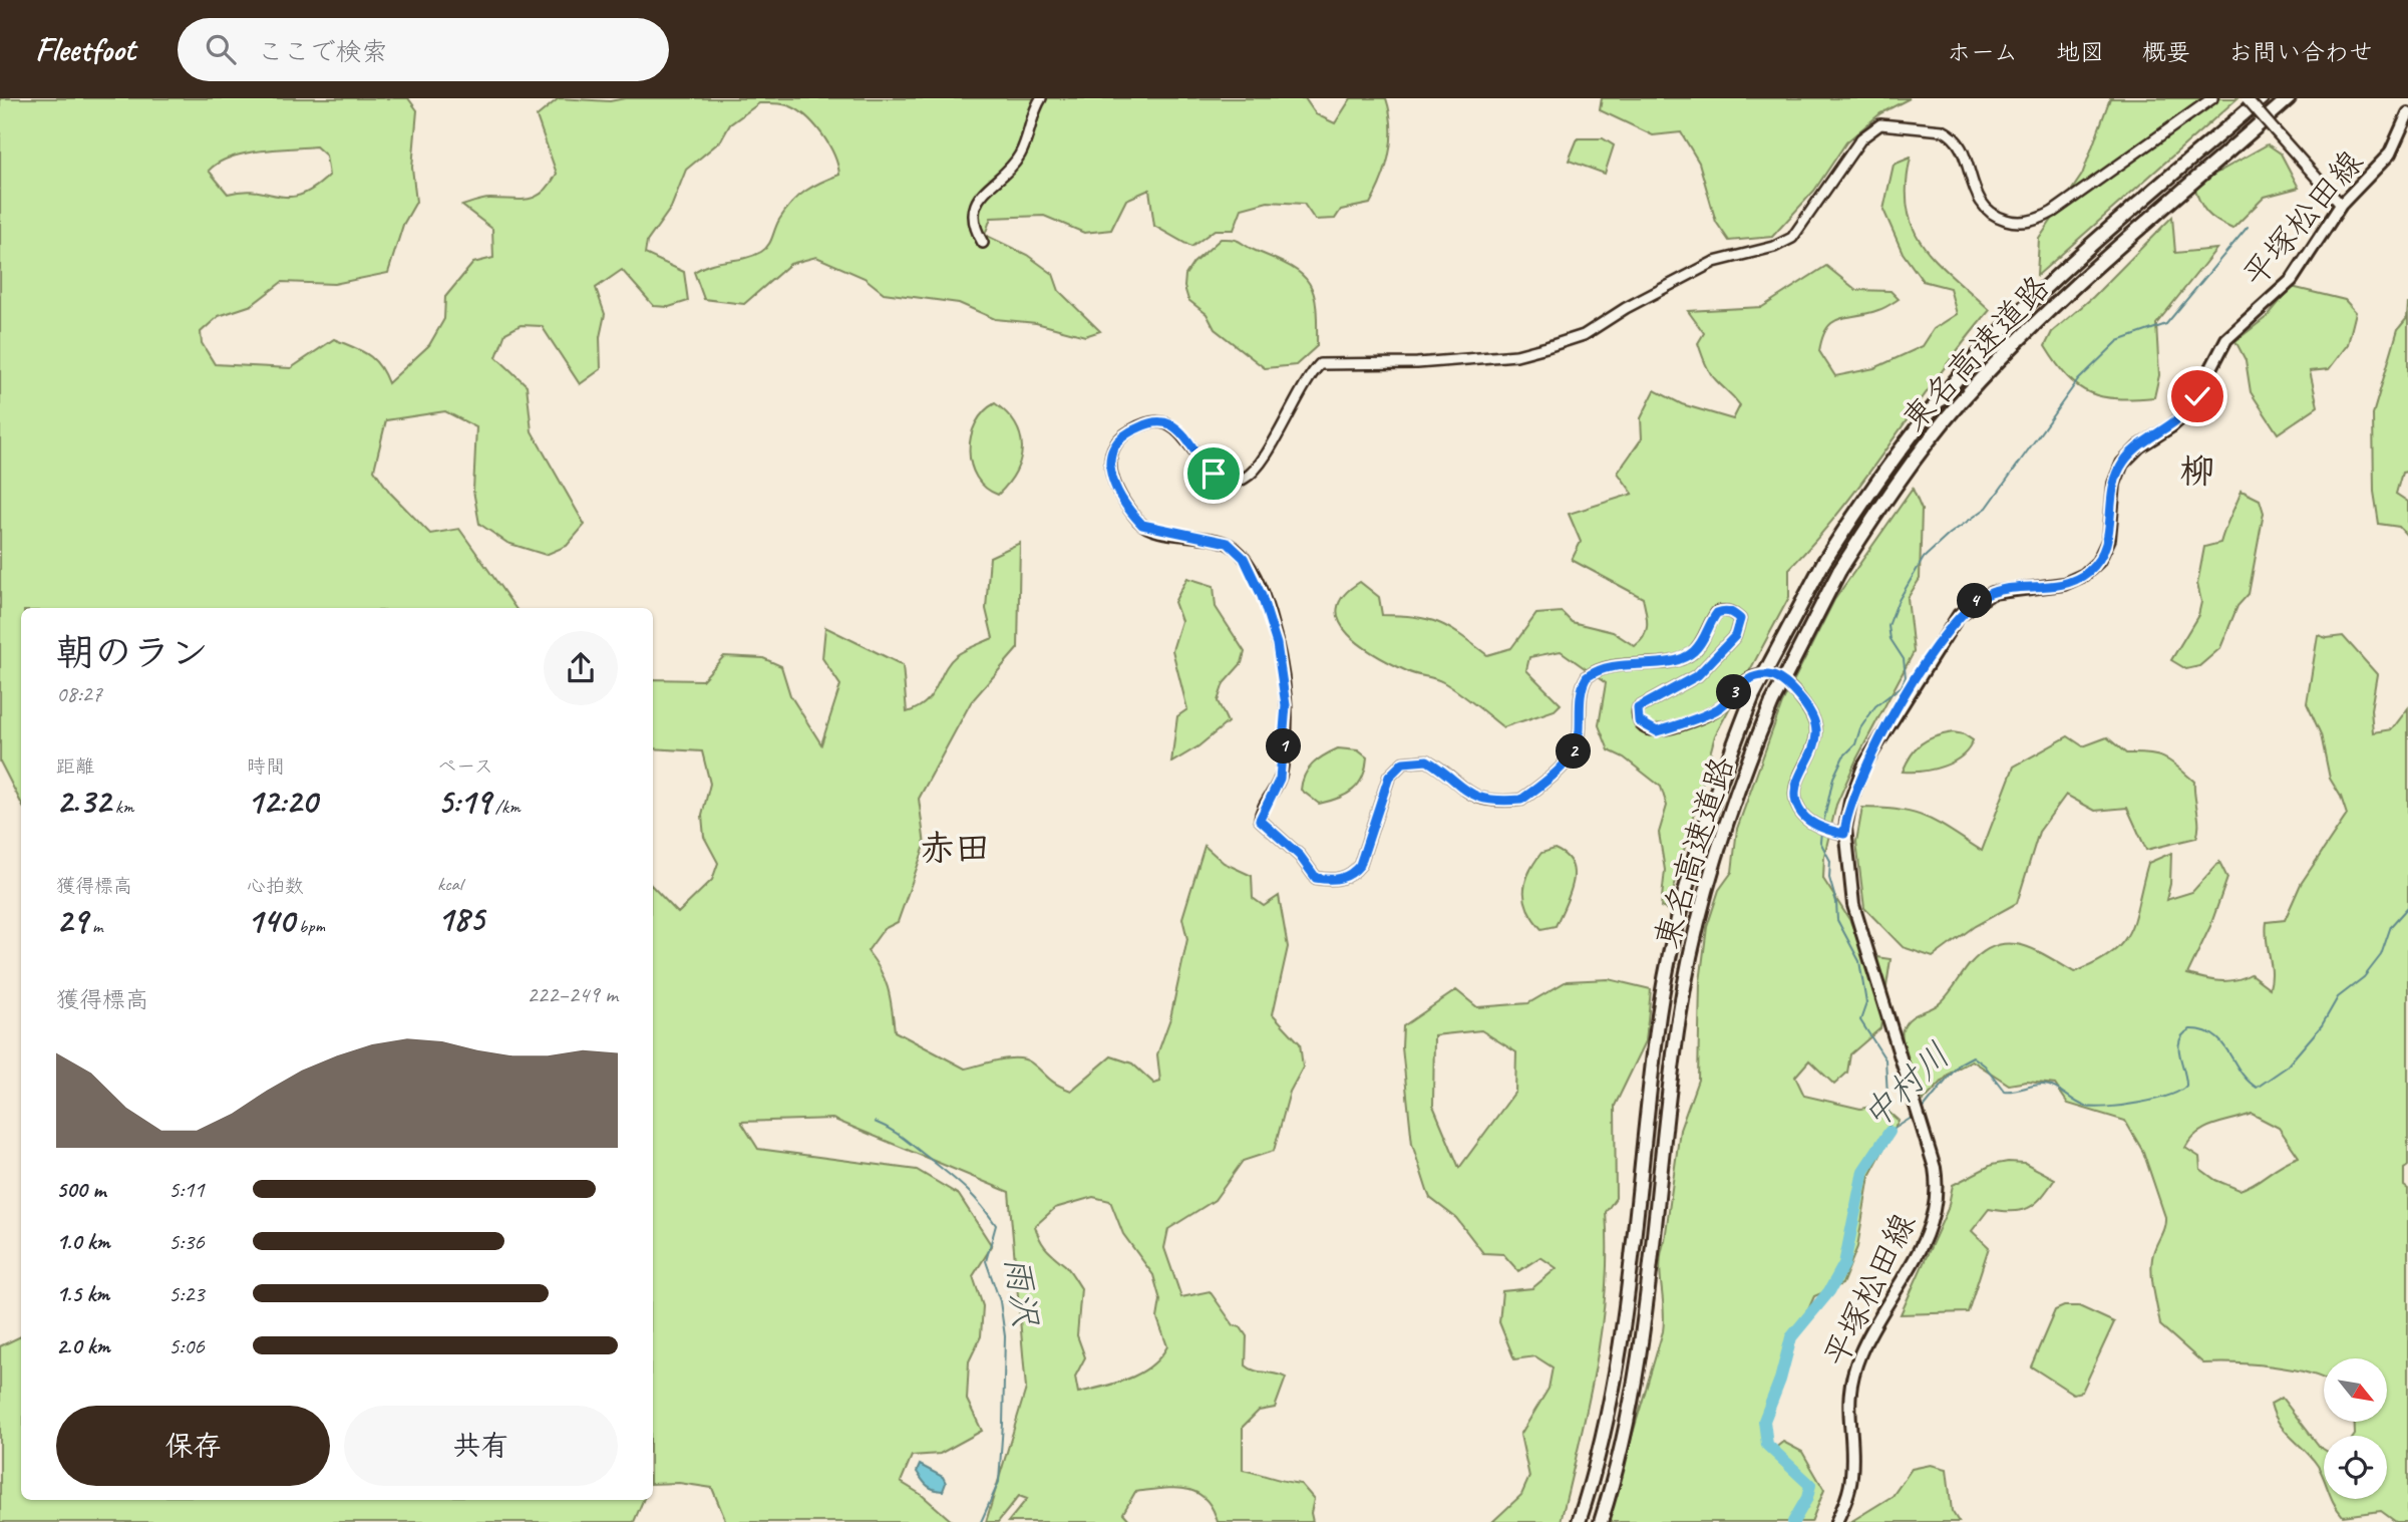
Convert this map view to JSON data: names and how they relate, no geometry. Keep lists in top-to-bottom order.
{
  "streets": {
    "highway": ["東名高速道路"],
    "main road": ["平塚松田線"]
  },
  "districts": ["柳", "赤田"],
  "water": ["中村川", "雨沢"],
  "north": "bottom right",
  "page": {
    "header": "Fleetfoot",
    "search": "ここで検索",
    "nav": [
      "ホーム",
      "地図",
      "概要",
      "お問い合わせ"
    ],
    "pins": [
      "4",
      "3",
      "1",
      "2"
    ],
    "heading": ["朝のラン", "08:27"],
    "stats": [
      ["距離", "2.32 km"],
      ["時間", "12:20"],
      ["ペース", "5:19 /km"],
      ["獲得標高", "29 m"],
      ["心拍数", "140 bpm"],
      ["kcal", "185"]
    ],
    "chart": ["獲得標高", "222–249 m"],
    "list": [
      {
        "name": "500 m",
        "note": "5:11"
      },
      {
        "name": "1.0 km",
        "note": "5:36"
      },
      {
        "name": "1.5 km",
        "note": "5:23"
      },
      {
        "name": "2.0 km",
        "note": "5:06"
      }
    ],
    "buttons": ["保存", "共有"]
  }
}
